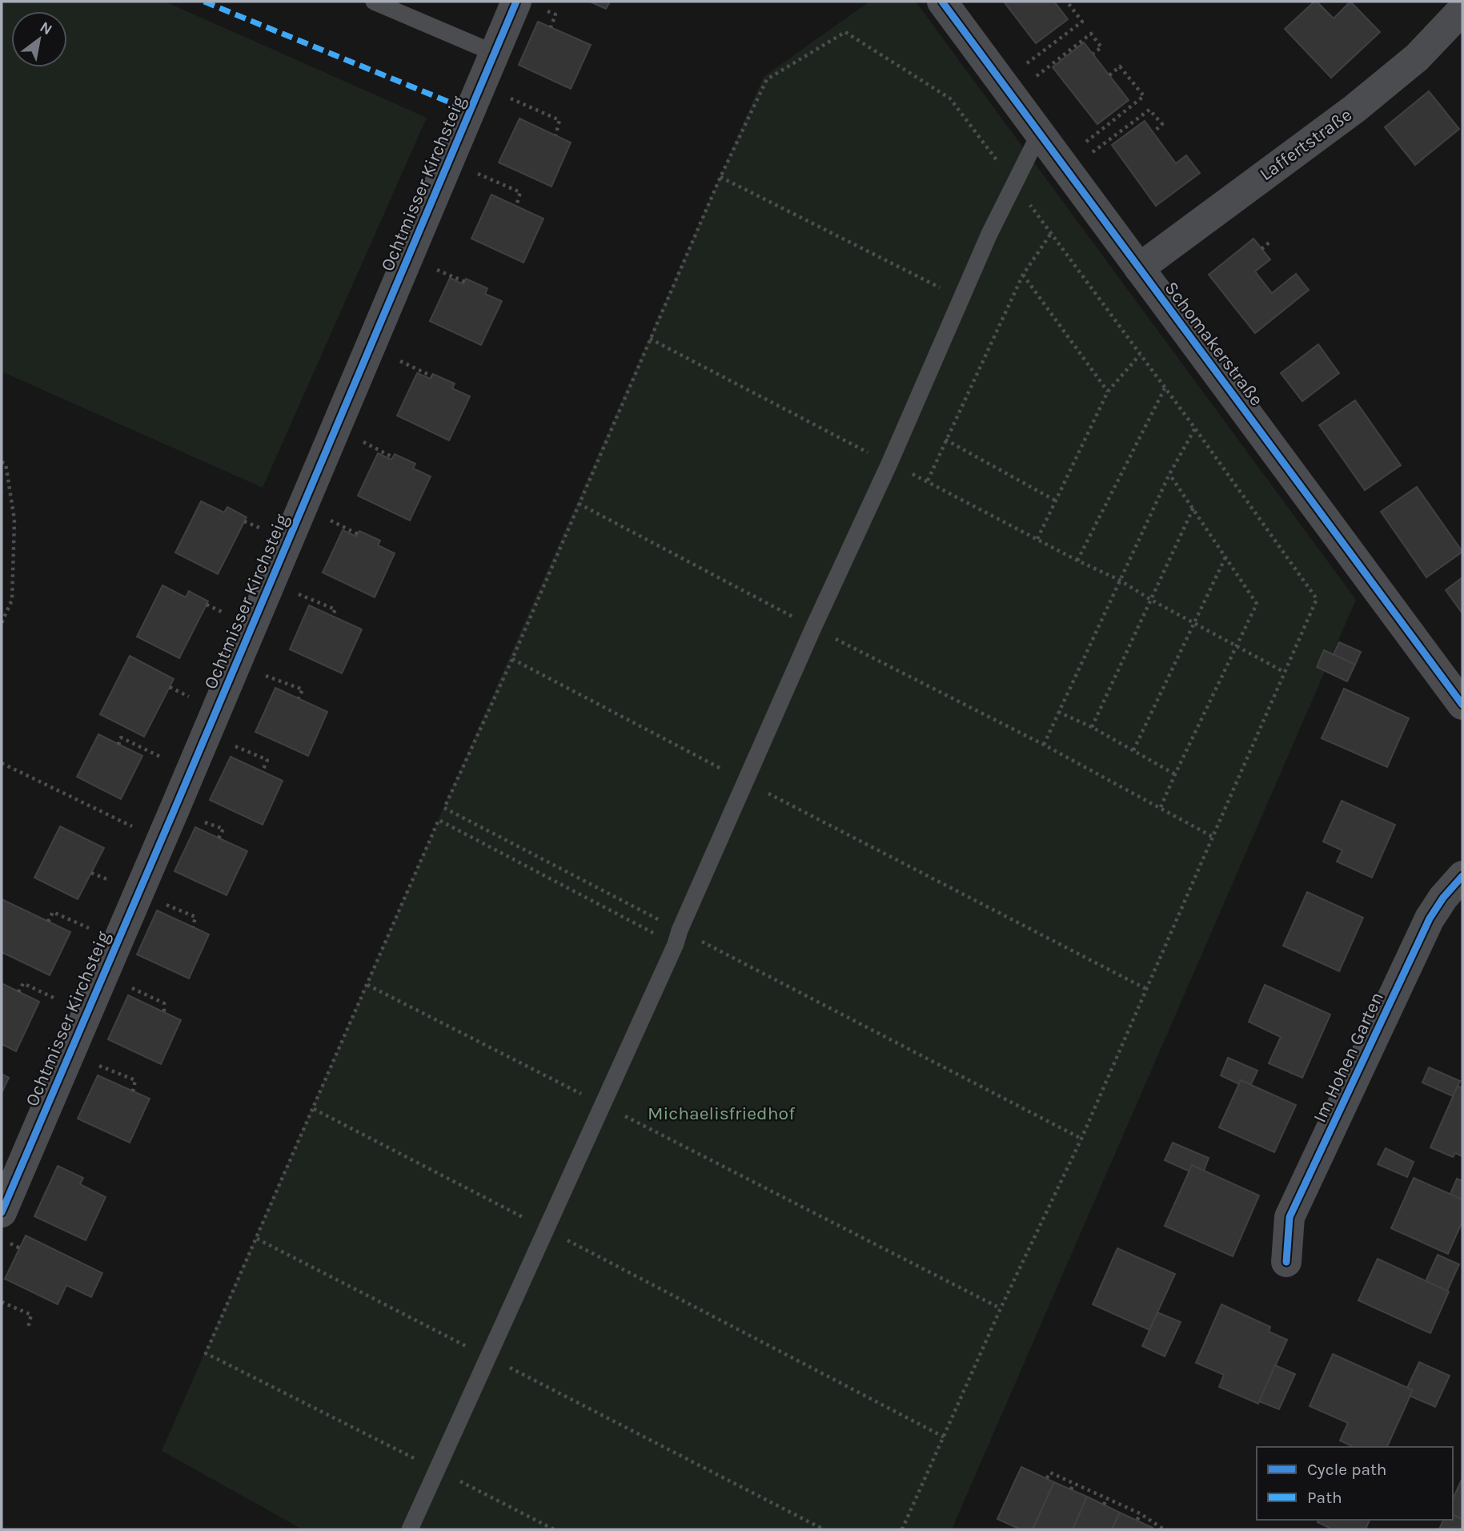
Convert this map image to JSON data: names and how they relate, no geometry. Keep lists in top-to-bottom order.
{
  "streets": {
    "street": [
      "Laffertstraße",
      "Ochtmisser Kirchsteig",
      "Schomakerstraße",
      "Im Hohen Garten"
    ]
  },
  "crossings": [
    ["Laffertstraße", "Schomakerstraße"]
  ],
  "parks": ["Michaelisfriedhof"],
  "legend": ["Cycle path", "Path"],
  "north": "top right"
}
